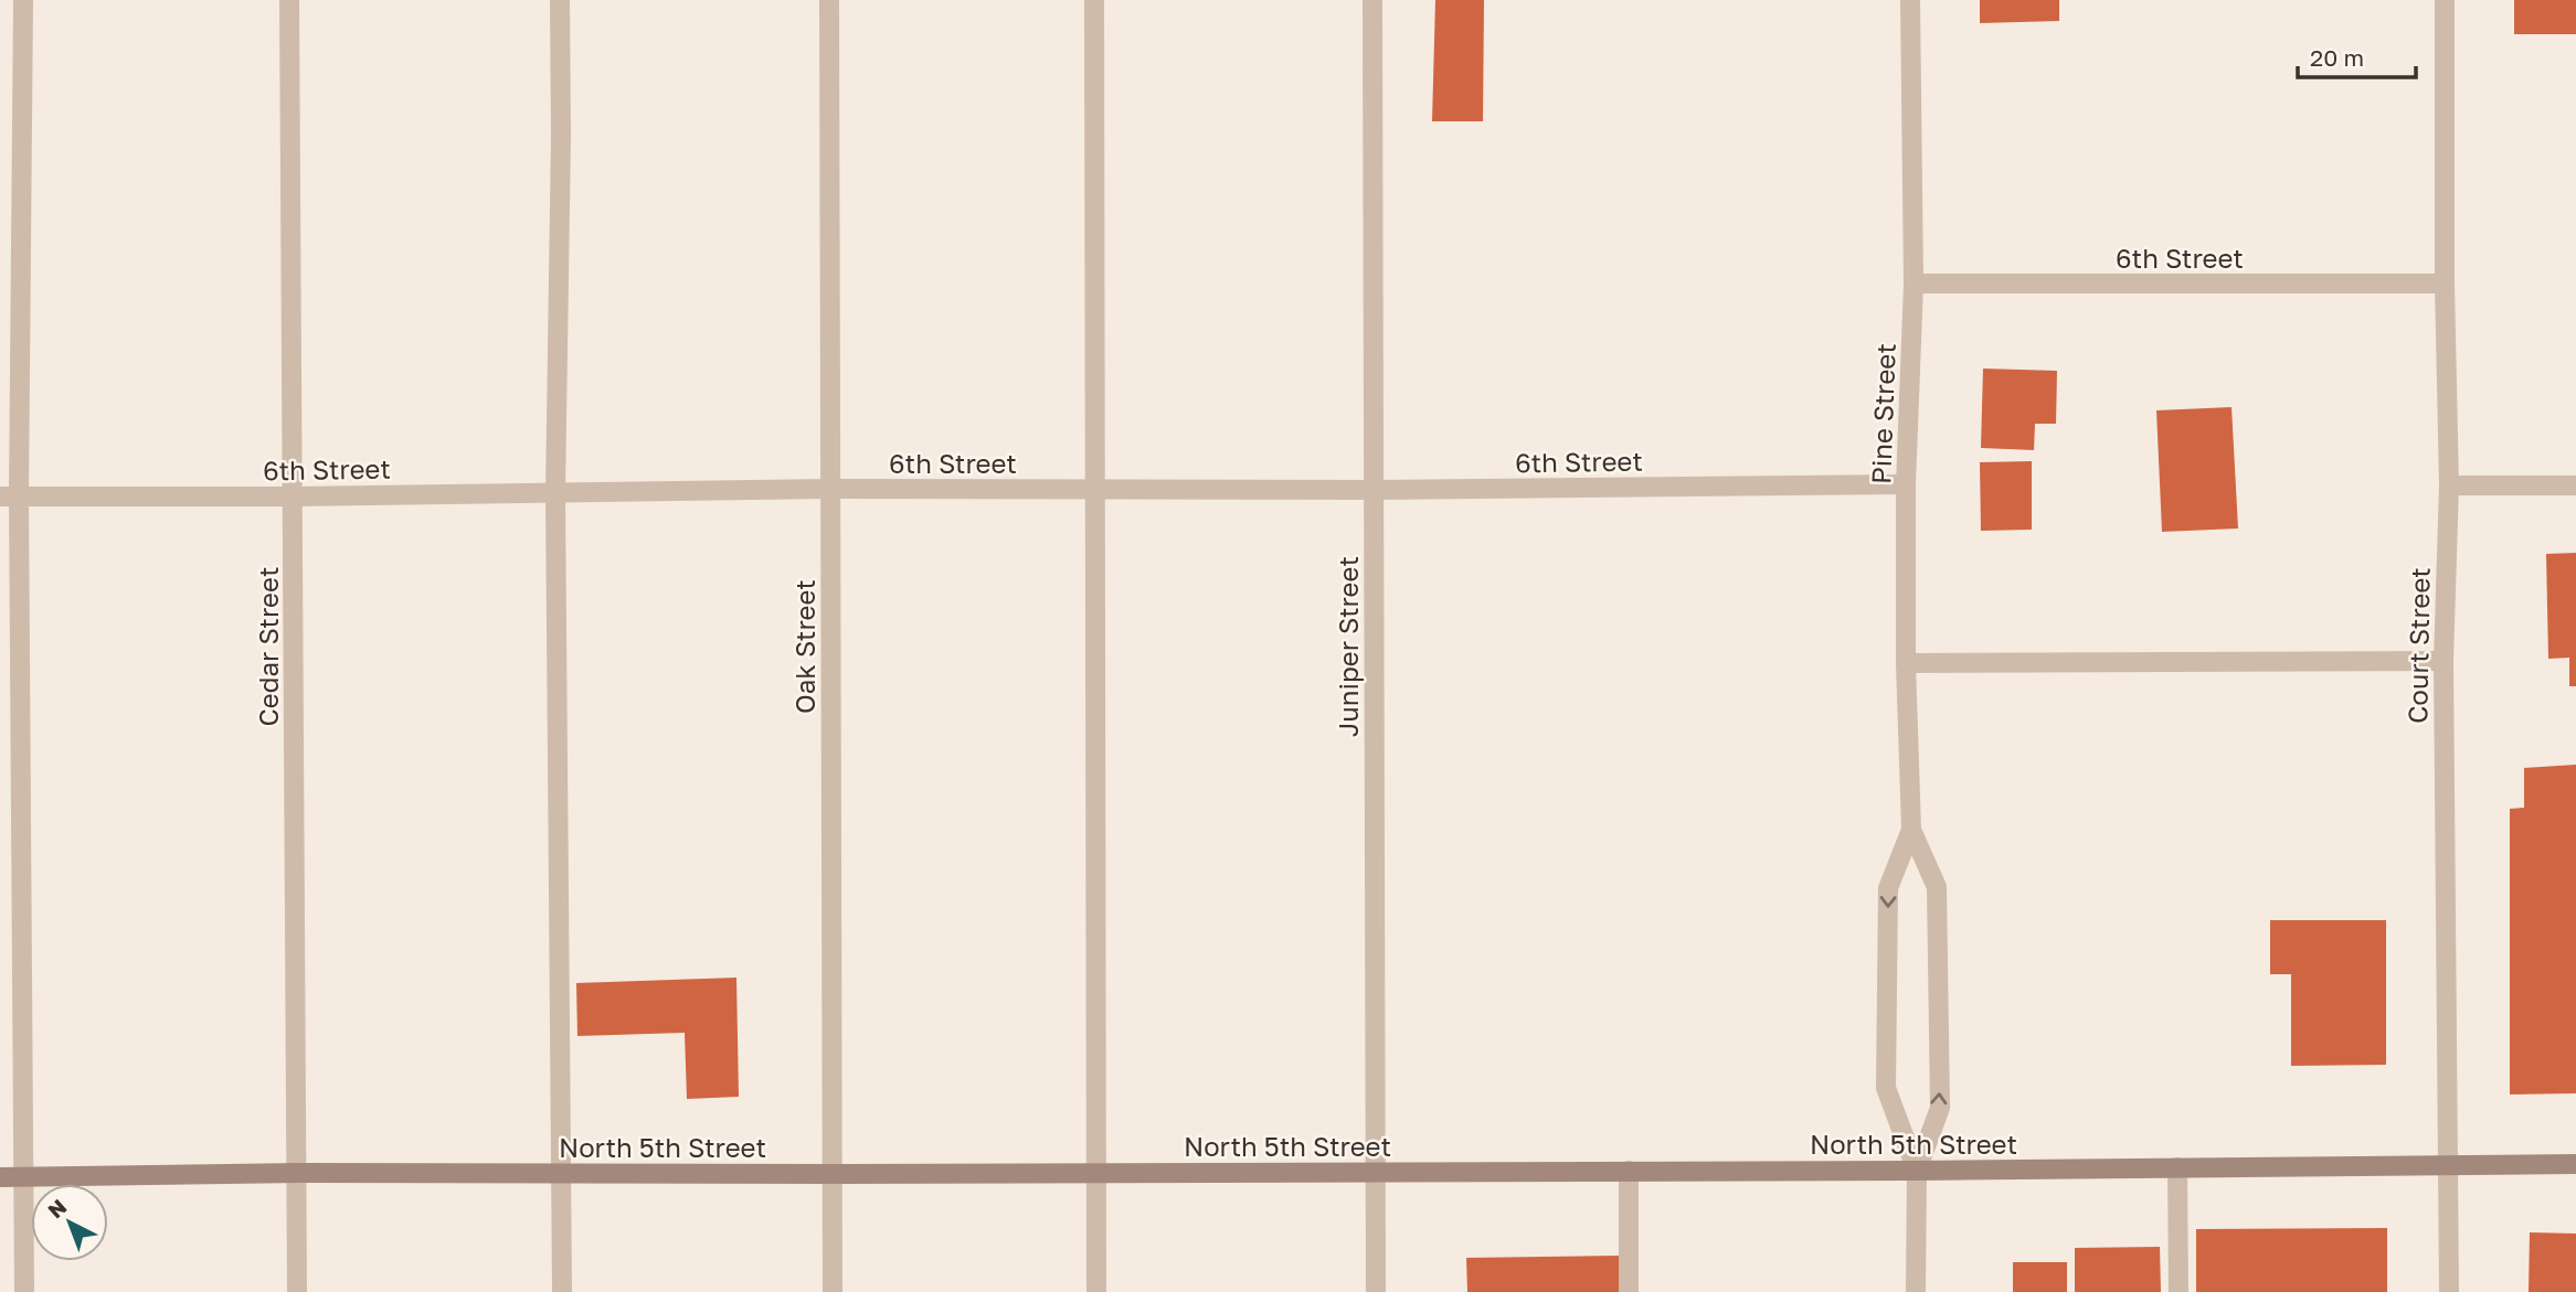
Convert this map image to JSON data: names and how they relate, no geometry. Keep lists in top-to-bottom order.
{
  "streets": {
    "main road": ["North 5th Street"],
    "street": [
      "6th Street",
      "Pine Street",
      "Court Street",
      "Cedar Street",
      "Oak Street",
      "Juniper Street"
    ]
  },
  "crossings": [
    ["6th Street", "Pine Street"],
    ["6th Street", "Court Street"],
    ["6th Street", "Cedar Street"],
    ["6th Street", "Oak Street"],
    ["6th Street", "Juniper Street"],
    ["Pine Street", "North 5th Street"],
    ["Court Street", "North 5th Street"],
    ["Cedar Street", "North 5th Street"],
    ["Oak Street", "North 5th Street"],
    ["Juniper Street", "North 5th Street"]
  ],
  "scale_bar": "20 m",
  "north": "top left"
}
